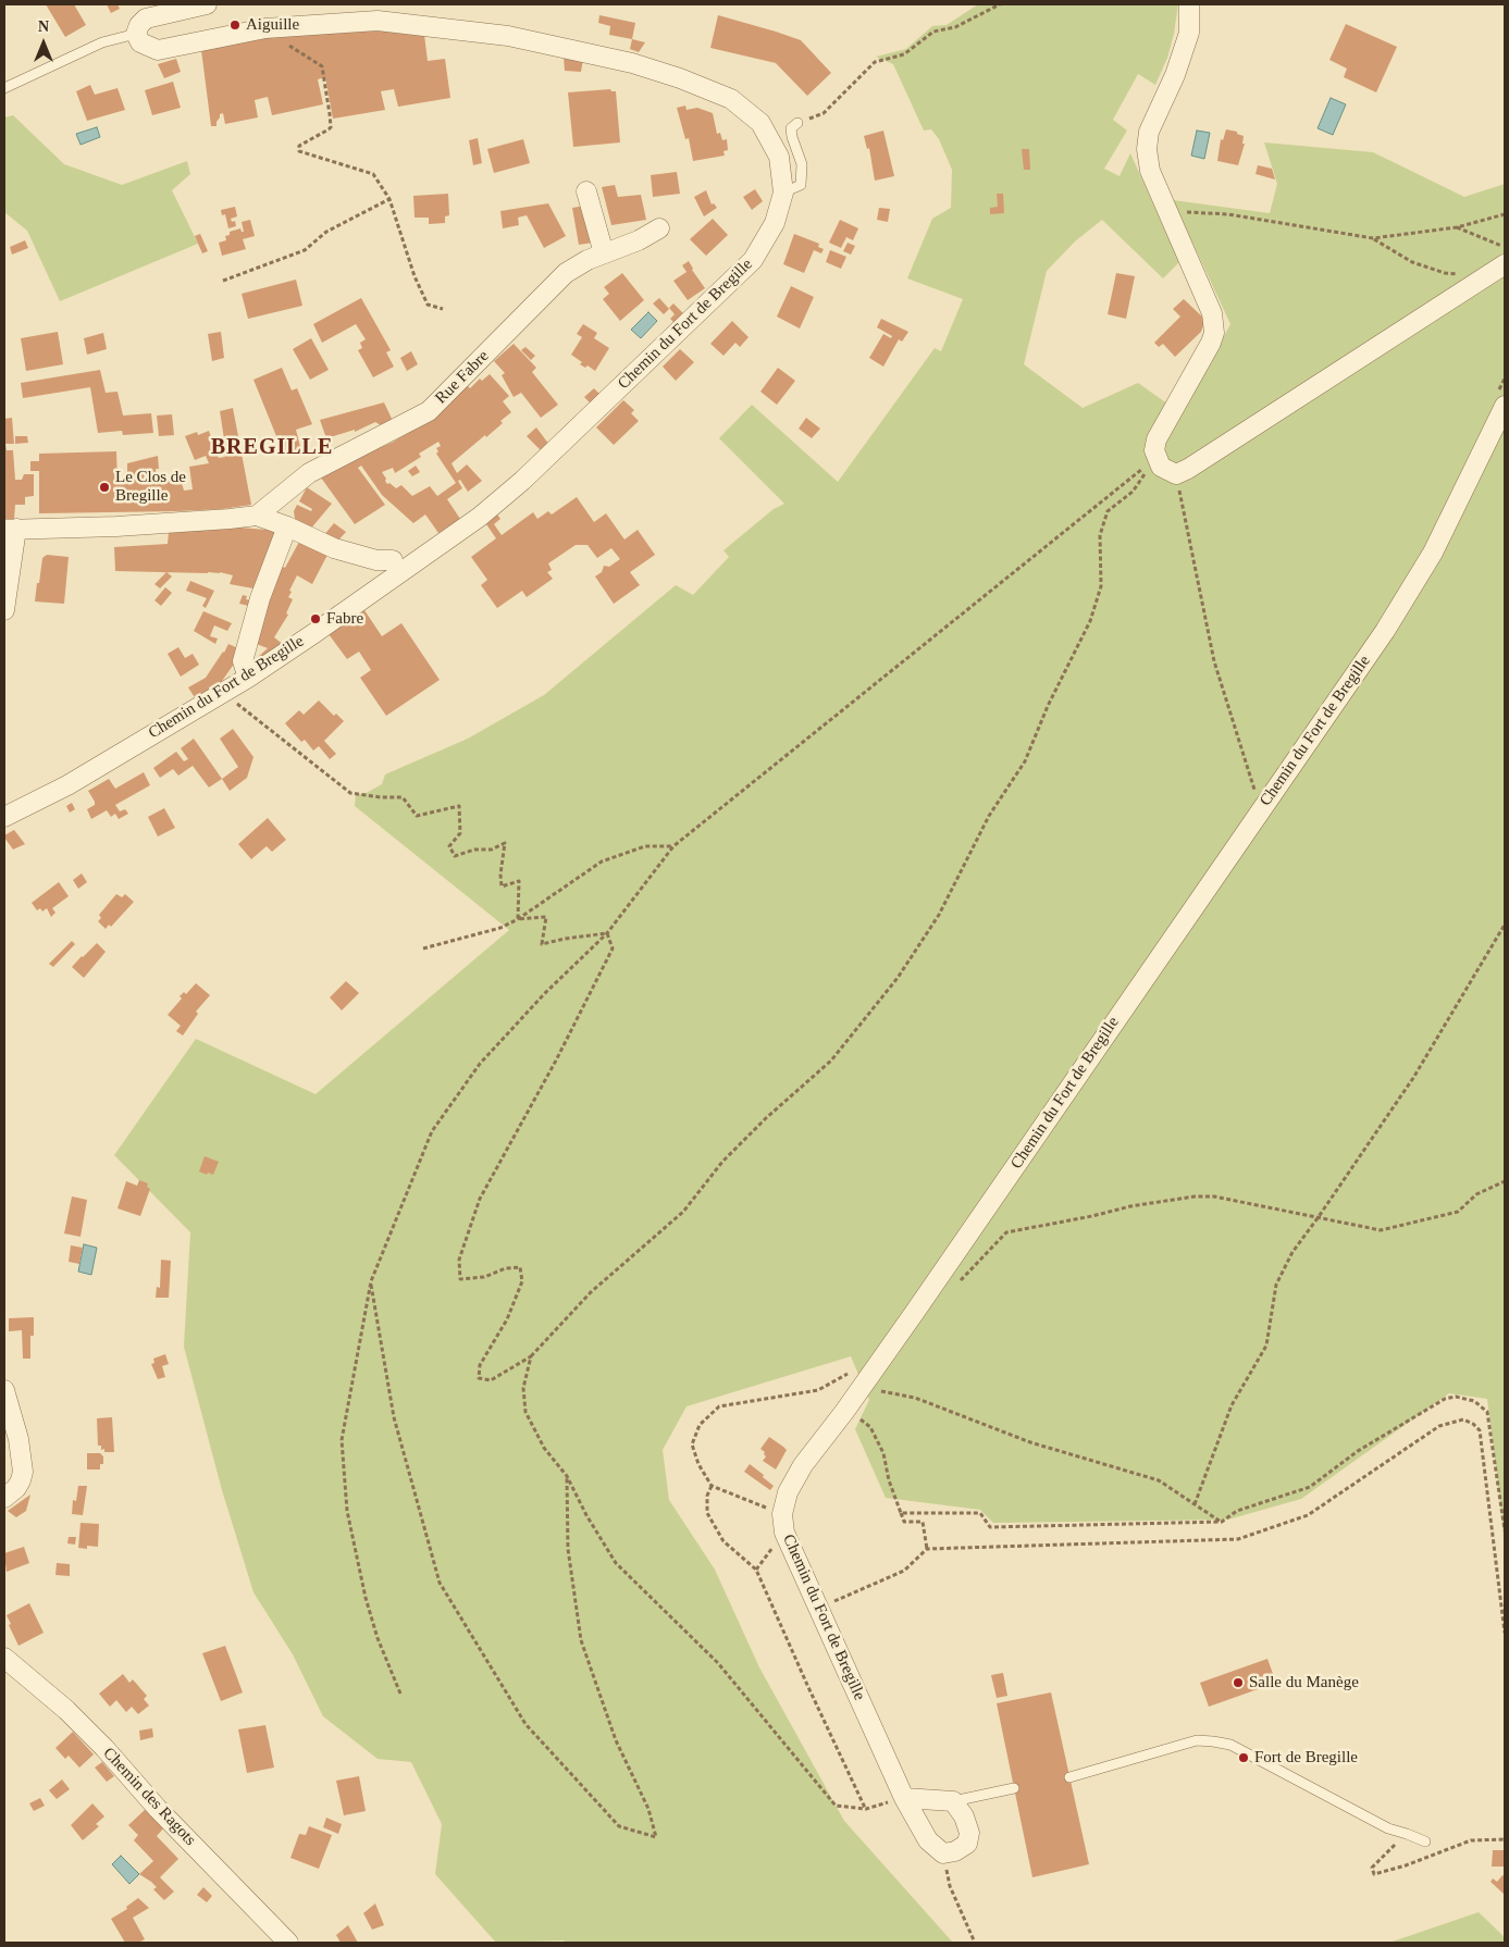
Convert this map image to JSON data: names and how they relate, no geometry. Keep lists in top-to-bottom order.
{
  "streets": {
    "street": ["Chemin du Fort de Bregille", "Rue Fabre", "Chemin des Ragots"]
  },
  "districts": ["BREGILLE"],
  "places": [
    "Aiguille",
    "Le Clos de Bregille",
    "Fabre",
    "Salle du Manège",
    "Fort de Bregille"
  ],
  "north": "top"
}
